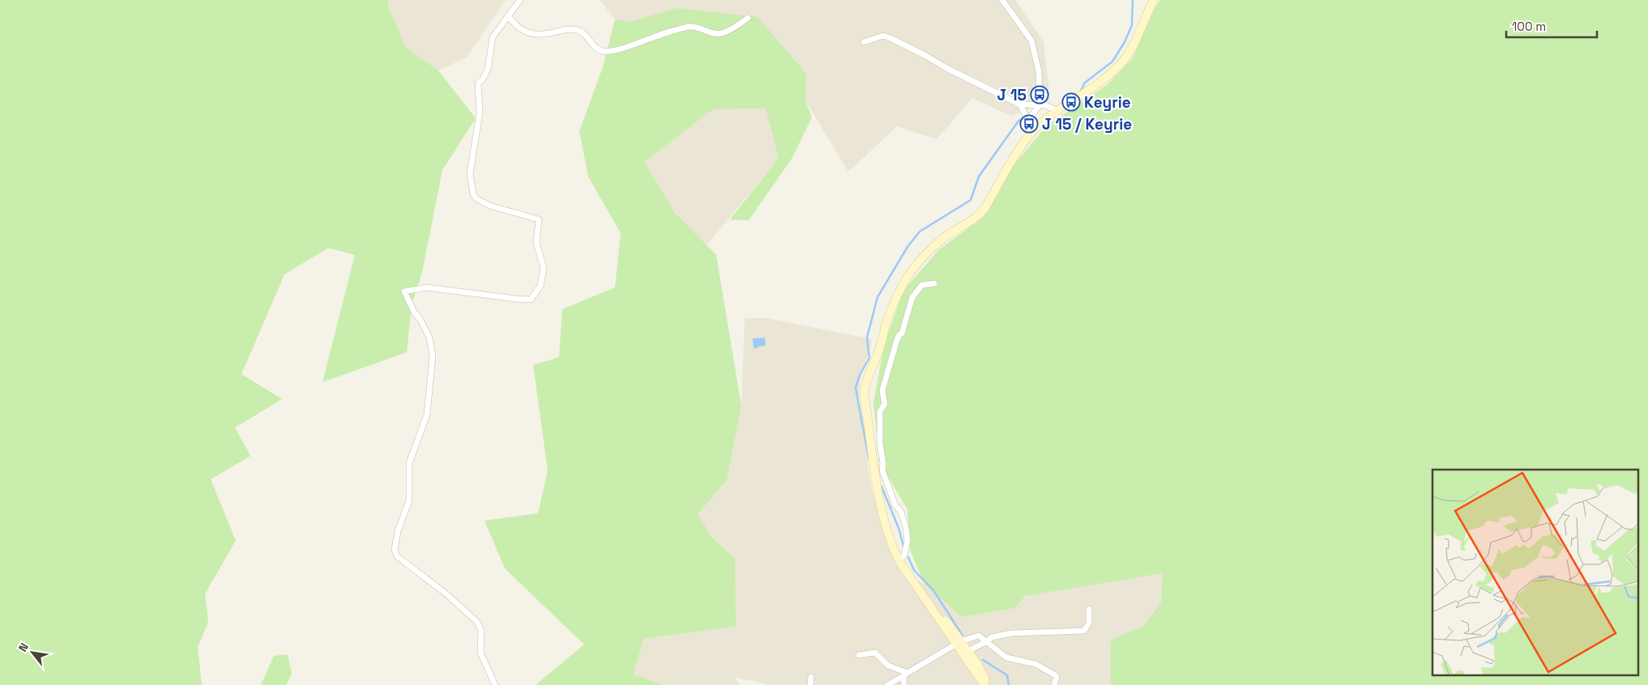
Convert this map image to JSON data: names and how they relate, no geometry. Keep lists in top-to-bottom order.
{
  "places": {
    "bus stop": ["J 15", "Keyrie", "J 15 / Keyrie"]
  },
  "scale_bar": "100 m",
  "north": "top left"
}
